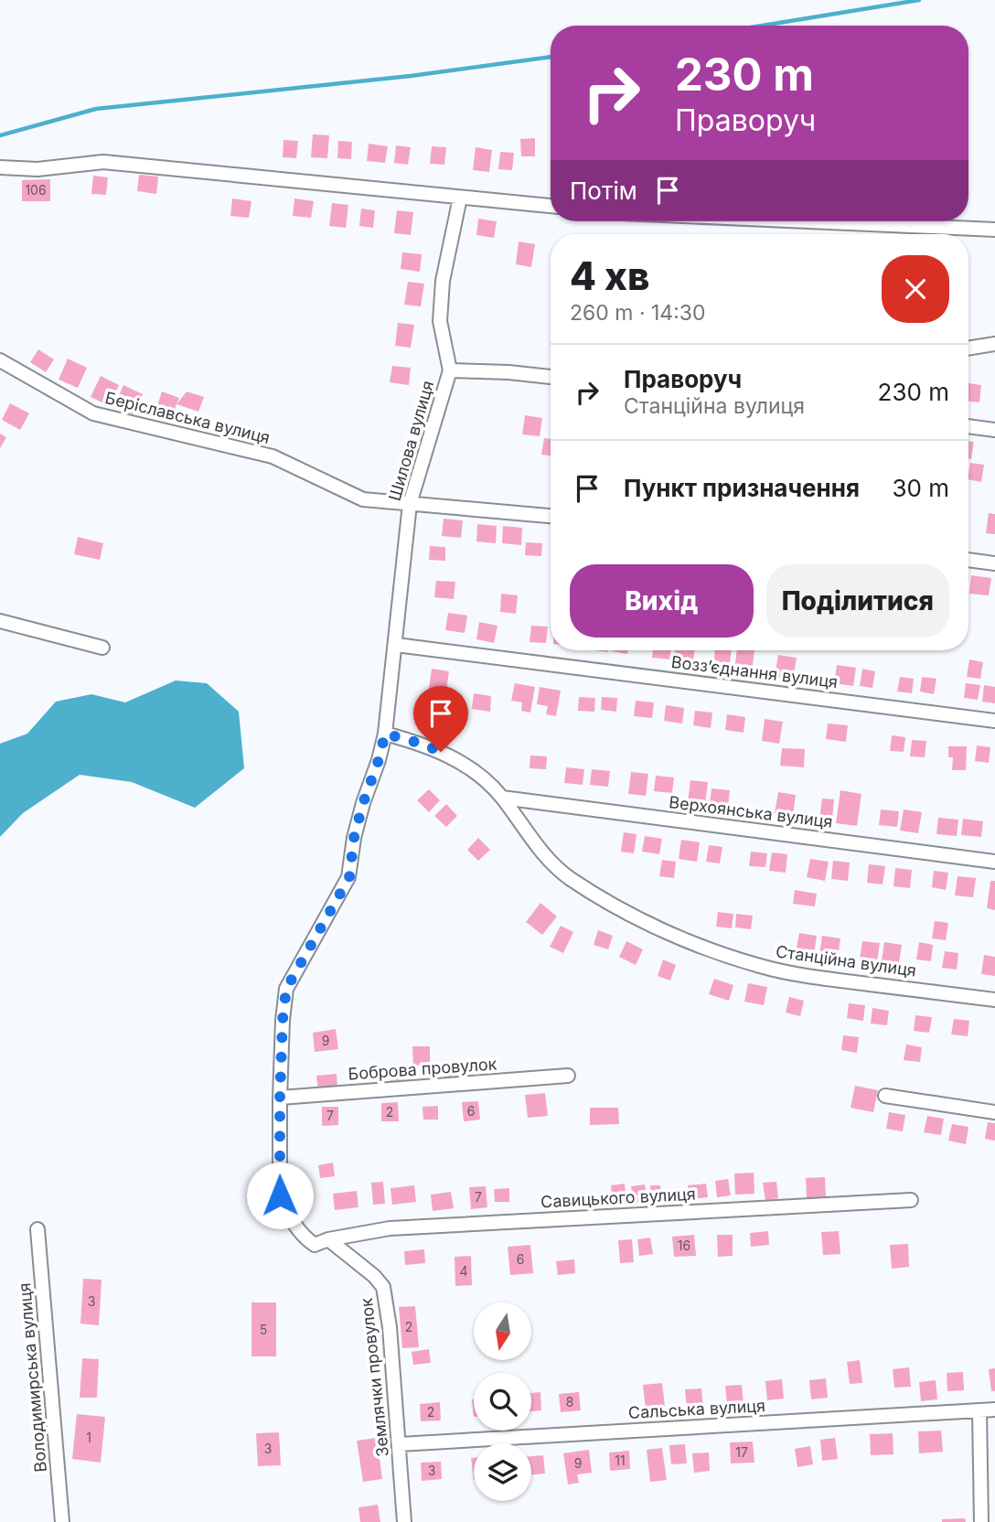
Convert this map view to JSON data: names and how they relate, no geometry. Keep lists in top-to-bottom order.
{
  "streets": {
    "street": [
      "Беріславська вулиця",
      "Шилова вулиця",
      "Возз’єднання вулиця",
      "Верхоянська вулиця",
      "Станційна вулиця",
      "Боброва провулок",
      "Савицького вулиця",
      "Володимирська вулиця",
      "Землячки провулок",
      "Сальська вулиця"
    ]
  },
  "crossings": [
    ["Беріславська вулиця", "Шилова вулиця"],
    ["Шилова вулиця", "Возз’єднання вулиця"],
    ["Шилова вулиця", "Станційна вулиця"],
    ["Шилова вулиця", "Землячки провулок"],
    ["Верхоянська вулиця", "Станційна вулиця"],
    ["Станційна вулиця", "Землячки провулок"],
    ["Боброва провулок", "Землячки провулок"],
    ["Савицького вулиця", "Землячки провулок"],
    ["Землячки провулок", "Сальська вулиця"]
  ],
  "house_numbers": [
    "106",
    "9",
    "6",
    "2",
    "7",
    "7",
    "16",
    "6",
    "4",
    "3",
    "2",
    "5",
    "8",
    "2",
    "1",
    "3",
    "17",
    "11",
    "9",
    "3"
  ],
  "north": "bottom",
  "page": {
    "turn": ["230 m", "Праворуч"],
    "then": "Потім",
    "heading": ["4 хв", "260 m · 14:30"],
    "list": [
      {
        "name": "Праворуч",
        "note": "Станційна вулиця",
        "value": "230 m"
      },
      {
        "name": "Пункт призначення",
        "value": "30 m"
      }
    ],
    "buttons": ["Вихід", "Поділитися"]
  }
}
